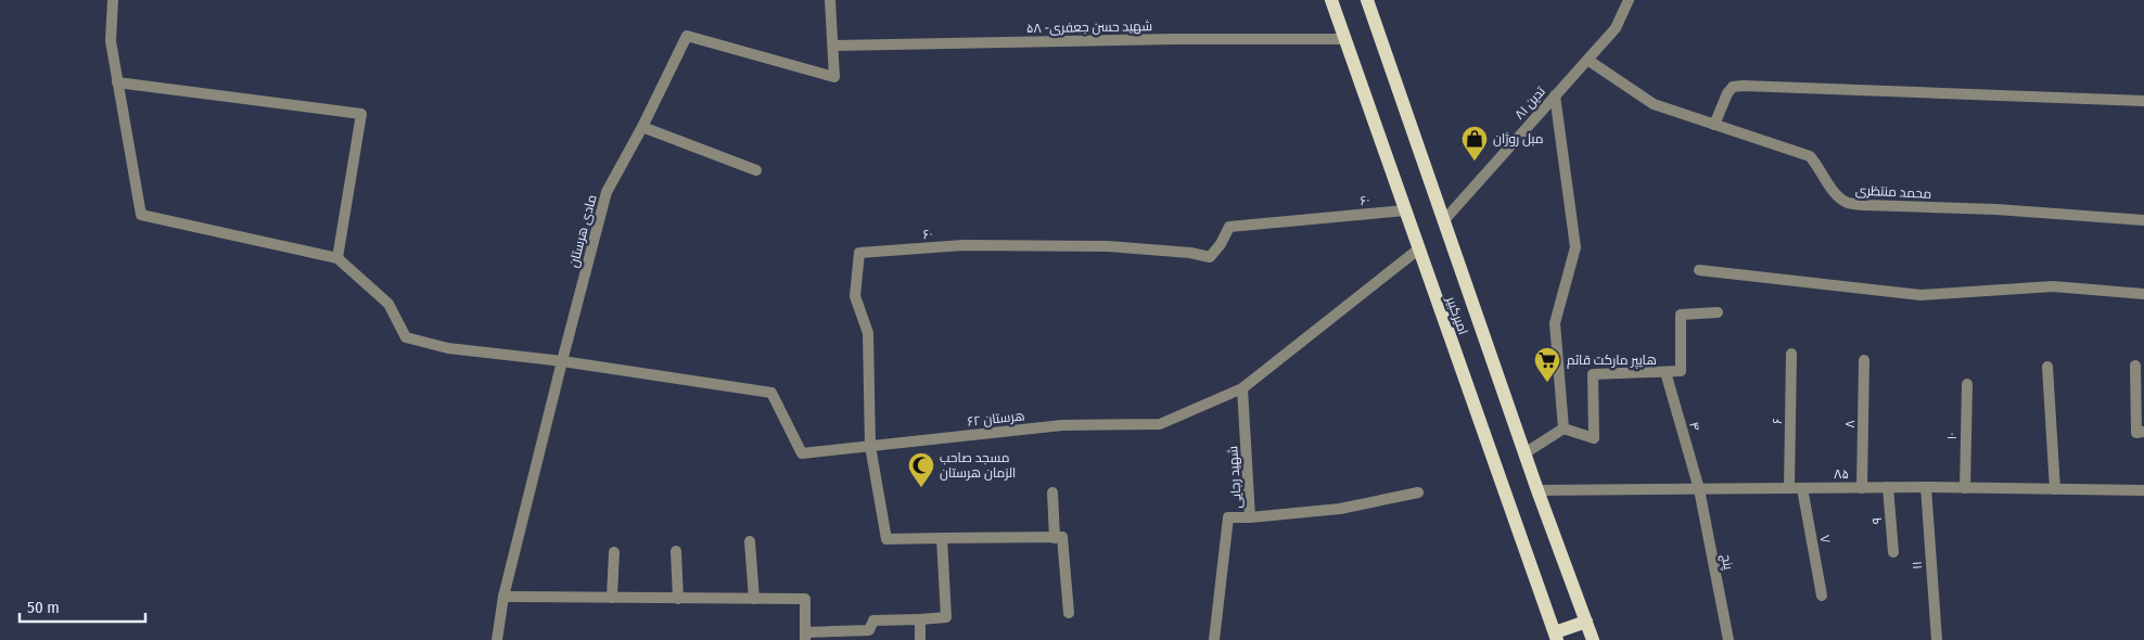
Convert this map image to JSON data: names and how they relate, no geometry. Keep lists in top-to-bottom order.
{
  "streets": {
    "main road": ["امیرکبیر"],
    "street": [
      "شهید حسن جعفری- ۵۸",
      "تدین ۸۱",
      "محمد منتظری",
      "۶۰",
      "مادی هرستان",
      "هرستان ۶۲",
      "۶",
      "۸",
      "۴",
      "۱۰",
      "۸۵",
      "شهید رجایی",
      "۹",
      "۷",
      "پنج",
      "۱۱"
    ]
  },
  "crossings": [
    ["شهید حسن جعفری- ۵۸", "مادی هرستان"],
    ["شهید حسن جعفری- ۵۸", "امیرکبیر"],
    ["تدین ۸۱", "محمد منتظری"],
    ["تدین ۸۱", "امیرکبیر"],
    ["۶۰", "امیرکبیر"],
    ["۶۰", "هرستان ۶۲"],
    ["مادی هرستان", "هرستان ۶۲"],
    ["امیرکبیر", "هرستان ۶۲"],
    ["امیرکبیر", "۸۵"],
    ["هرستان ۶۲", "شهید رجایی"],
    ["۶", "۸۵"],
    ["۸", "۸۵"],
    ["۴", "۸۵"],
    ["۴", "پنج"],
    ["۱۰", "۸۵"],
    ["۸۵", "۹"],
    ["۸۵", "۷"],
    ["۸۵", "پنج"],
    ["۸۵", "۱۱"]
  ],
  "places": {
    "shop": ["مبل روژان"],
    "supermarket": ["هایپر مارکت قائم"],
    "mosque": ["مسجد صاحب الزمان هرستان"]
  },
  "scale_bar": "50 m"
}
